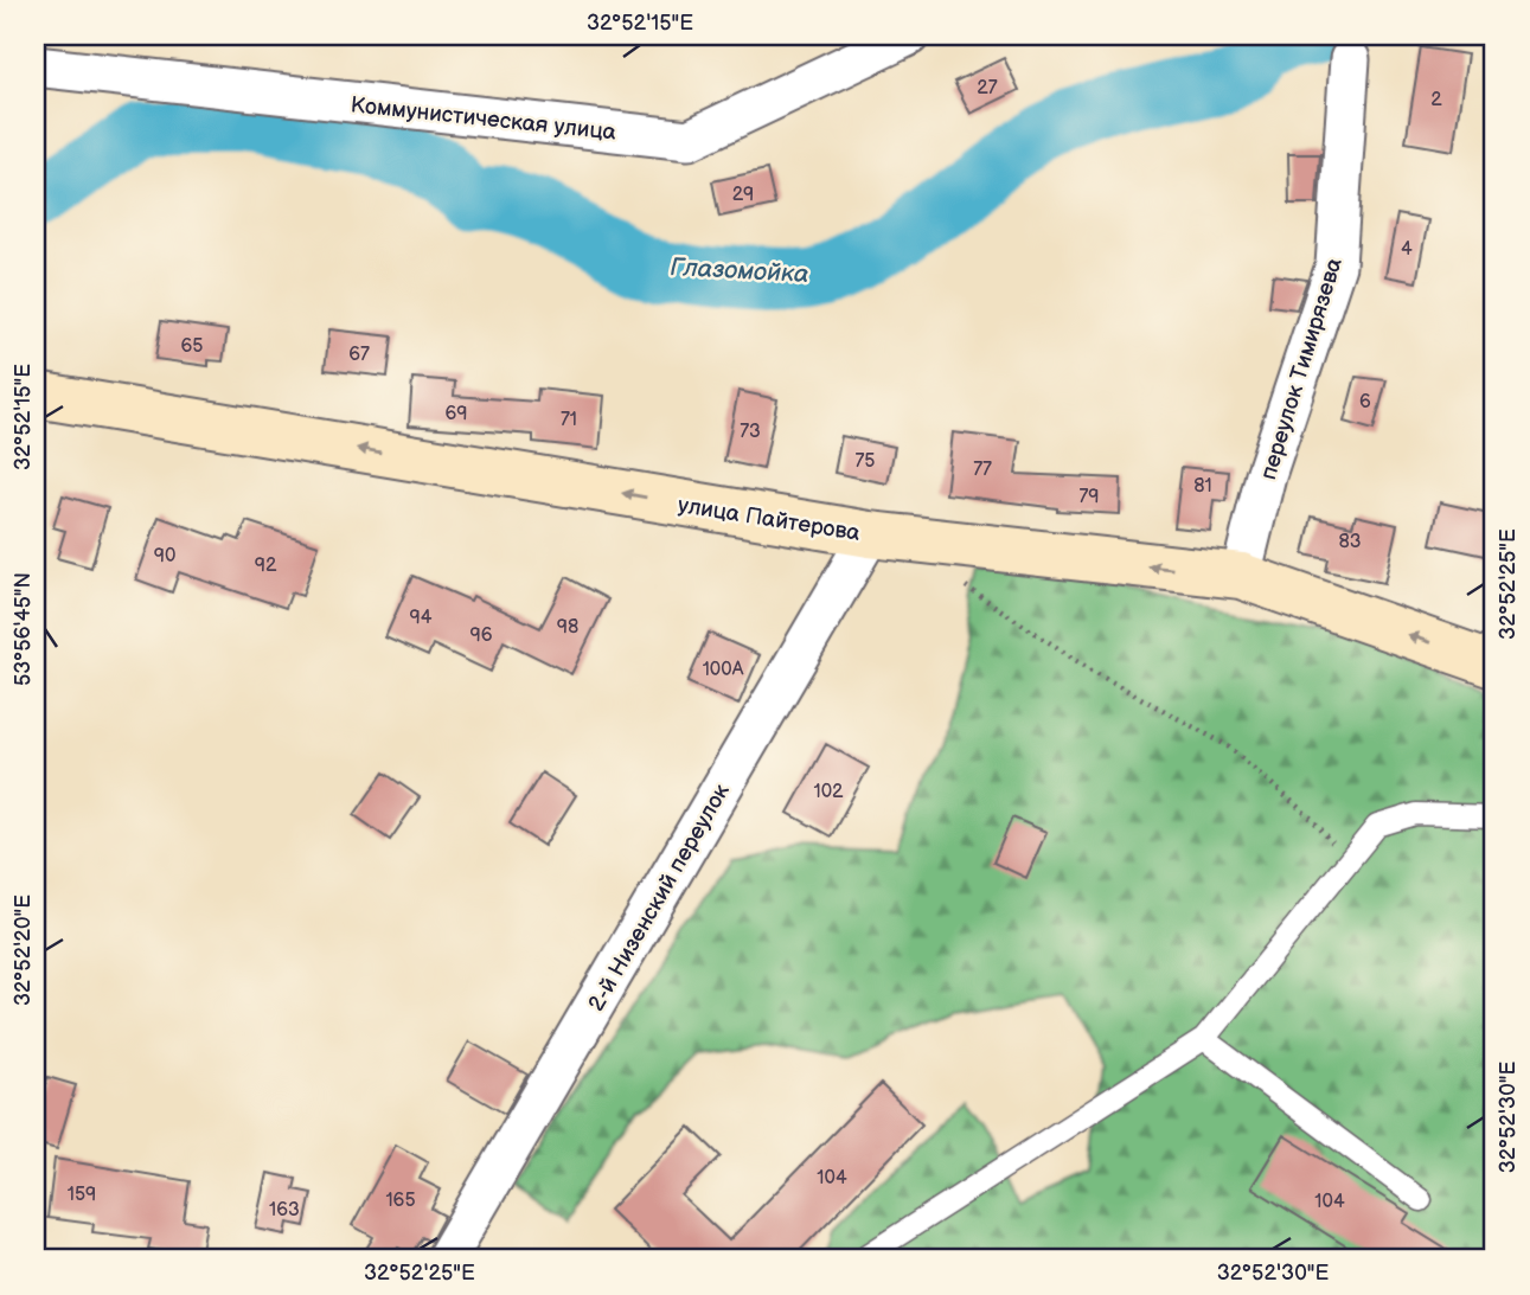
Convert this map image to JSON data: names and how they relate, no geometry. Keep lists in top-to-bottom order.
{
  "streets": {
    "main road": ["улица Пайтерова"],
    "street": ["Коммунистическая улица", "переулок Тимирязева", "2-й Низенский переулок"]
  },
  "crossings": [
    ["переулок Тимирязева", "улица Пайтерова"],
    ["улица Пайтерова", "2-й Низенский переулок"]
  ],
  "one_way": ["улица Пайтерова"],
  "water": ["Глазомойка"],
  "house_numbers": [
    "27",
    "2",
    "29",
    "4",
    "65",
    "67",
    "6",
    "69",
    "71",
    "73",
    "75",
    "77",
    "81",
    "79",
    "83",
    "90",
    "92",
    "94",
    "98",
    "96",
    "100А",
    "102",
    "104",
    "159",
    "165",
    "104",
    "163"
  ],
  "coordinates": [
    "32°52'15\"E",
    "32°52'25\"E",
    "53°56'45\"N",
    "32°52'20\"E",
    "32°52'30\"E"
  ]
}
